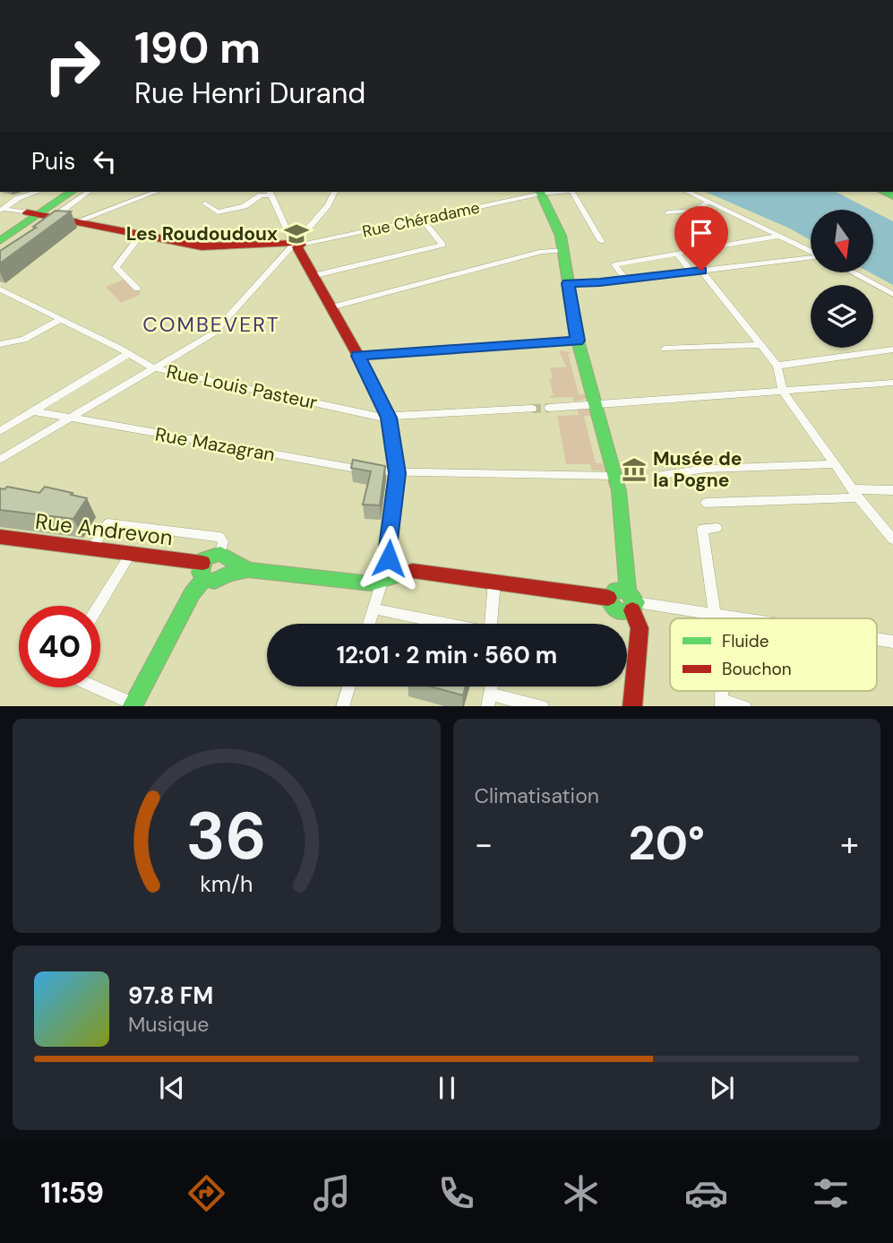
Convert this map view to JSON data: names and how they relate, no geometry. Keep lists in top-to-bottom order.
{
  "streets": {
    "main road": ["Rue Andrevon"],
    "street": ["Rue Chéradame", "Rue Louis Pasteur", "Rue Mazagran"]
  },
  "districts": ["COMBEVERT"],
  "places": {
    "school or university": ["Les Roudoudoux"],
    "museum": ["Musée de la Pogne"]
  },
  "legend": ["Fluide", "Bouchon"],
  "north": "bottom",
  "page": {
    "turn": ["190 m", "Rue Henri Durand"],
    "then": "Puis",
    "limit": "40",
    "trip": "12:01 · 2 min · 560 m",
    "tile": "Climatisation",
    "heat": ["−", "20°", "+"],
    "song": ["97.8 FM", "Musique"],
    "tabs": "11:59",
    "gauge": ["36", "km/h"]
  }
}
